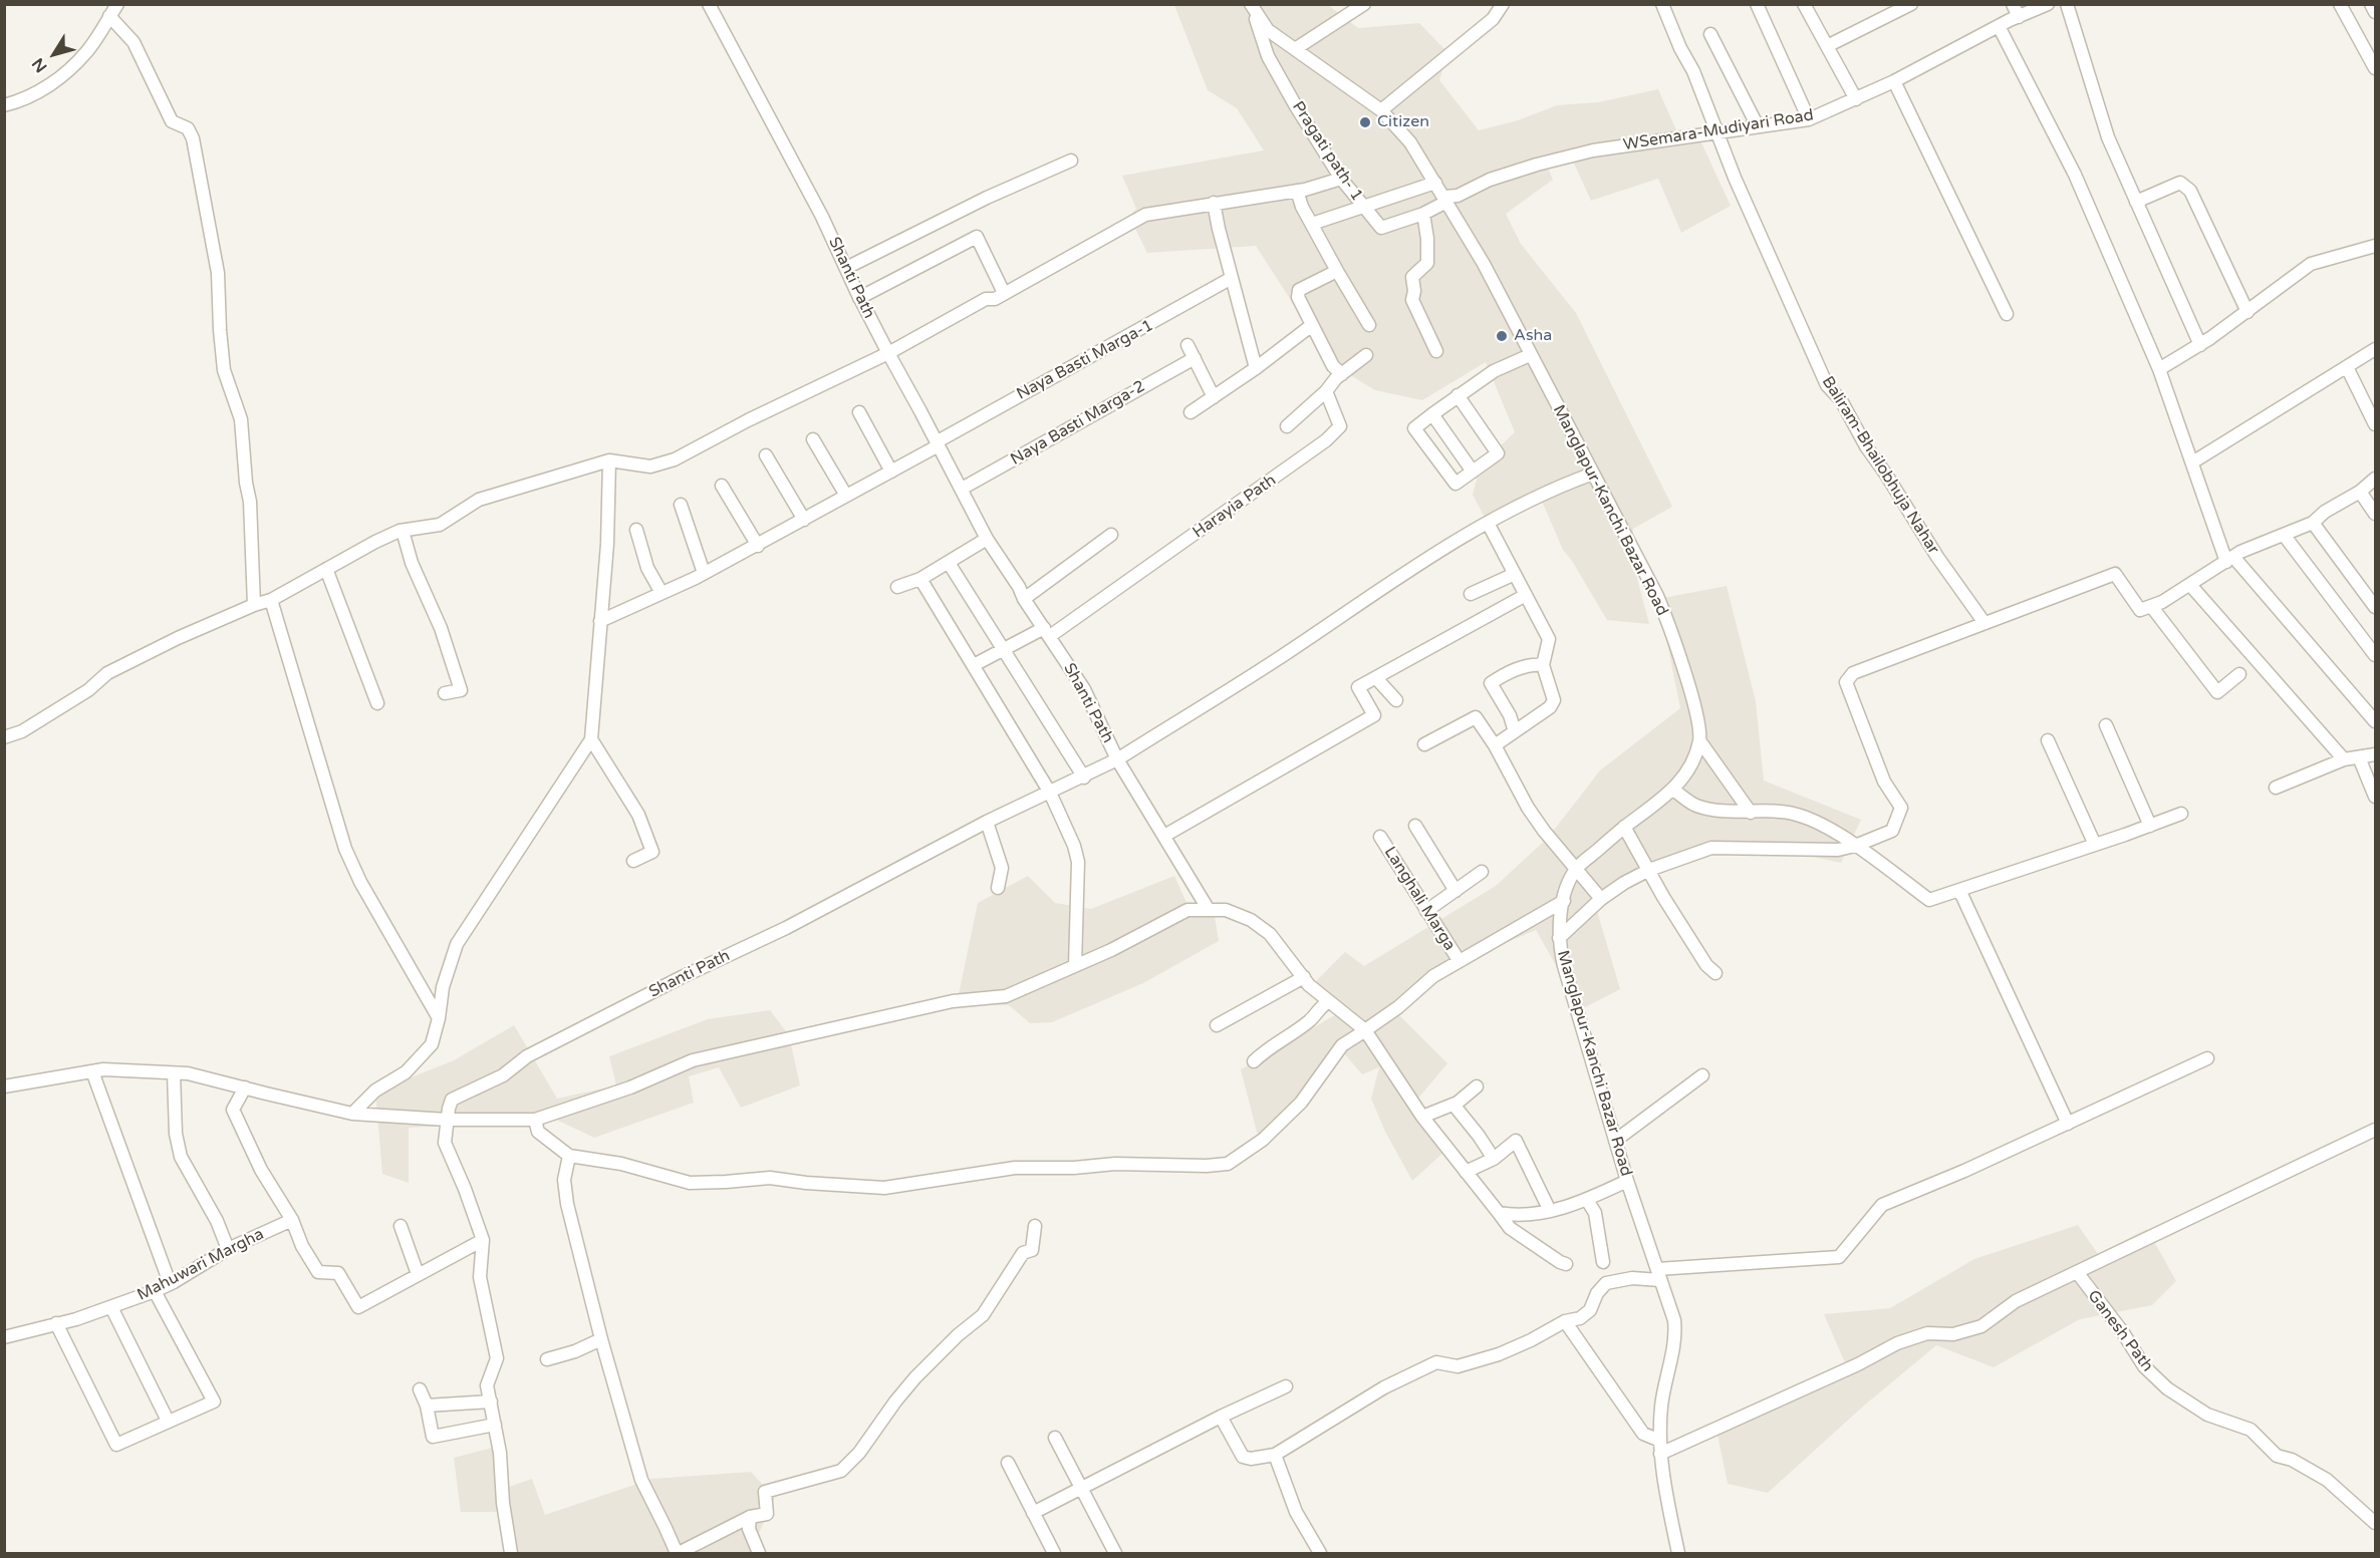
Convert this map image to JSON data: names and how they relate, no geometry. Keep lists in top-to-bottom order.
{
  "streets": {
    "street": [
      "WSemara-Mudiyari Road",
      "Pragati path- 1",
      "Shanti Path",
      "Naya Basti Marga-1",
      "Naya Basti Marga-2",
      "Baliram-Bhailobhuja Nahar",
      "Harayia Path",
      "Manglapur-Kanchi Bazar Road",
      "Langhali Marga",
      "Mahuwari Margha",
      "Ganesh Path"
    ]
  },
  "crossings": [
    ["WSemara-Mudiyari Road", "Pragati path- 1"],
    ["WSemara-Mudiyari Road", "Baliram-Bhailobhuja Nahar"],
    ["WSemara-Mudiyari Road", "Manglapur-Kanchi Bazar Road"],
    ["Pragati path- 1", "Manglapur-Kanchi Bazar Road"],
    ["Shanti Path", "Naya Basti Marga-1"],
    ["Shanti Path", "Naya Basti Marga-2"],
    ["Shanti Path", "Harayia Path"]
  ],
  "places": ["Citizen", "Asha"],
  "north": "bottom left"
}
